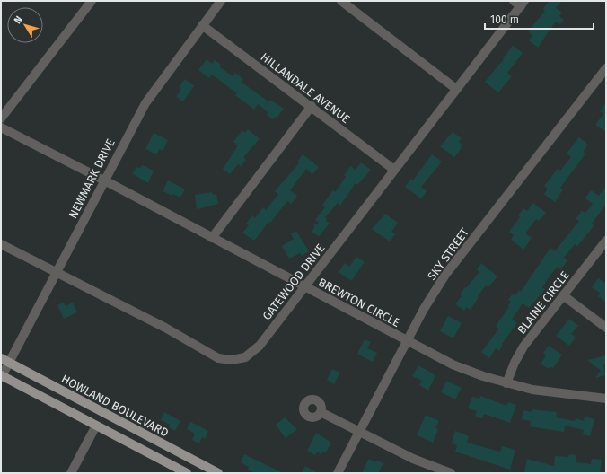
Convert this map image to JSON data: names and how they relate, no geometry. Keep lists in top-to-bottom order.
{
  "streets": {
    "main road": ["HOWLAND BOULEVARD"],
    "street": [
      "HILLANDALE AVENUE",
      "NEWMARK DRIVE",
      "SKY STREET",
      "GATEWOOD DRIVE",
      "BREWTON CIRCLE",
      "BLAINE CIRCLE"
    ]
  },
  "crossings": [
    ["HILLANDALE AVENUE", "NEWMARK DRIVE"],
    ["HILLANDALE AVENUE", "GATEWOOD DRIVE"],
    ["NEWMARK DRIVE", "GATEWOOD DRIVE"],
    ["NEWMARK DRIVE", "BREWTON CIRCLE"],
    ["NEWMARK DRIVE", "HOWLAND BOULEVARD"],
    ["SKY STREET", "BREWTON CIRCLE"],
    ["GATEWOOD DRIVE", "BREWTON CIRCLE"],
    ["BREWTON CIRCLE", "BLAINE CIRCLE"]
  ],
  "scale_bar": "100 m",
  "north": "top left"
}
